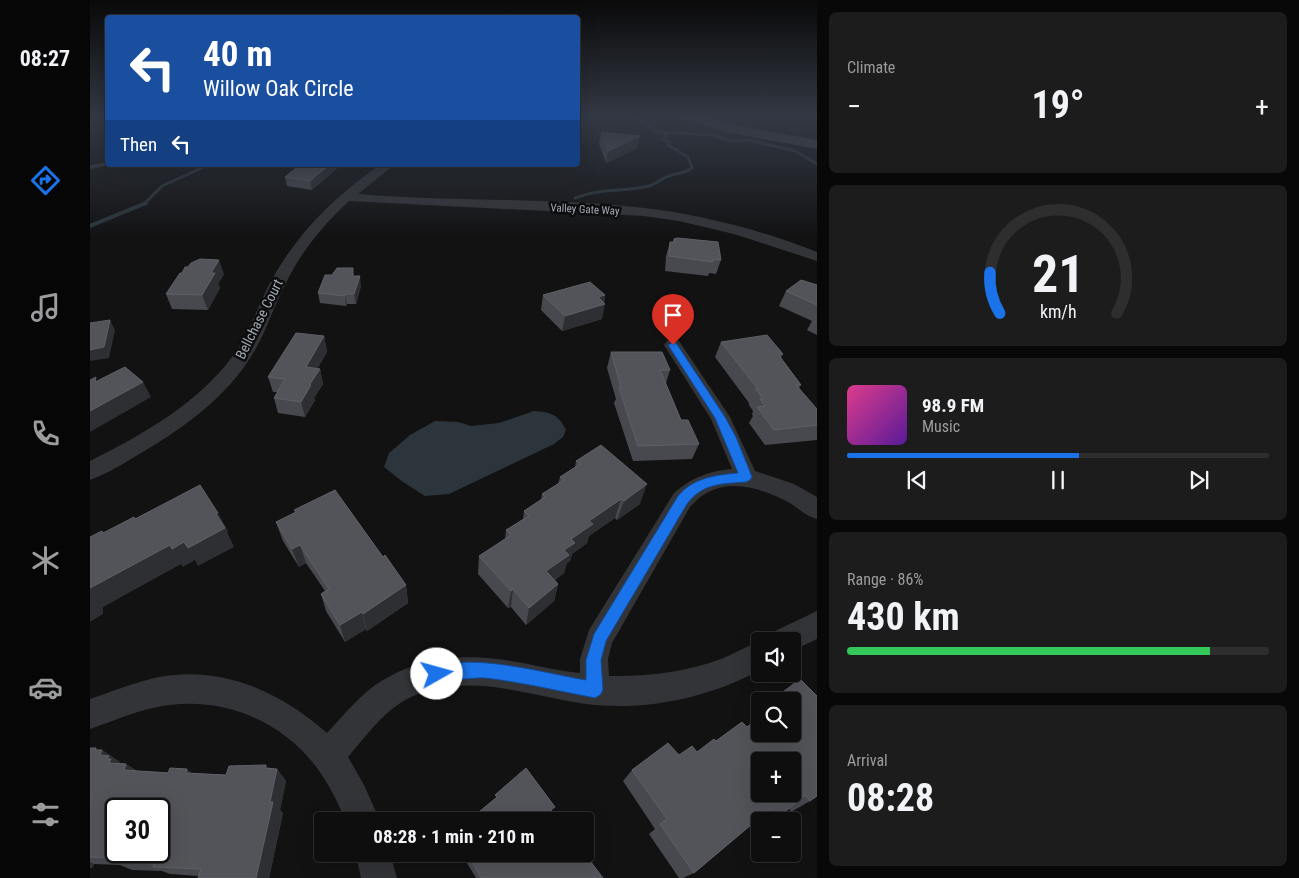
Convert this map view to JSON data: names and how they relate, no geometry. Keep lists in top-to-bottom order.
{
  "streets": {
    "street": ["Valley Gate Way", "Bellchase Court"]
  },
  "crossings": [
    ["Valley Gate Way", "Bellchase Court"]
  ],
  "page": {
    "tabs": "08:27",
    "tile": [
      "Climate",
      ["Range · 86%", "430 km"],
      ["Arrival", "08:28"]
    ],
    "turn": ["40 m", "Willow Oak Circle"],
    "heat": ["−", "19°", "+"],
    "then": "Then",
    "song": ["98.9 FM", "Music"],
    "map_buttons": ["+", "−"],
    "limit": "30",
    "trip": "08:28 · 1 min · 210 m",
    "gauge": ["21", "km/h"]
  }
}
